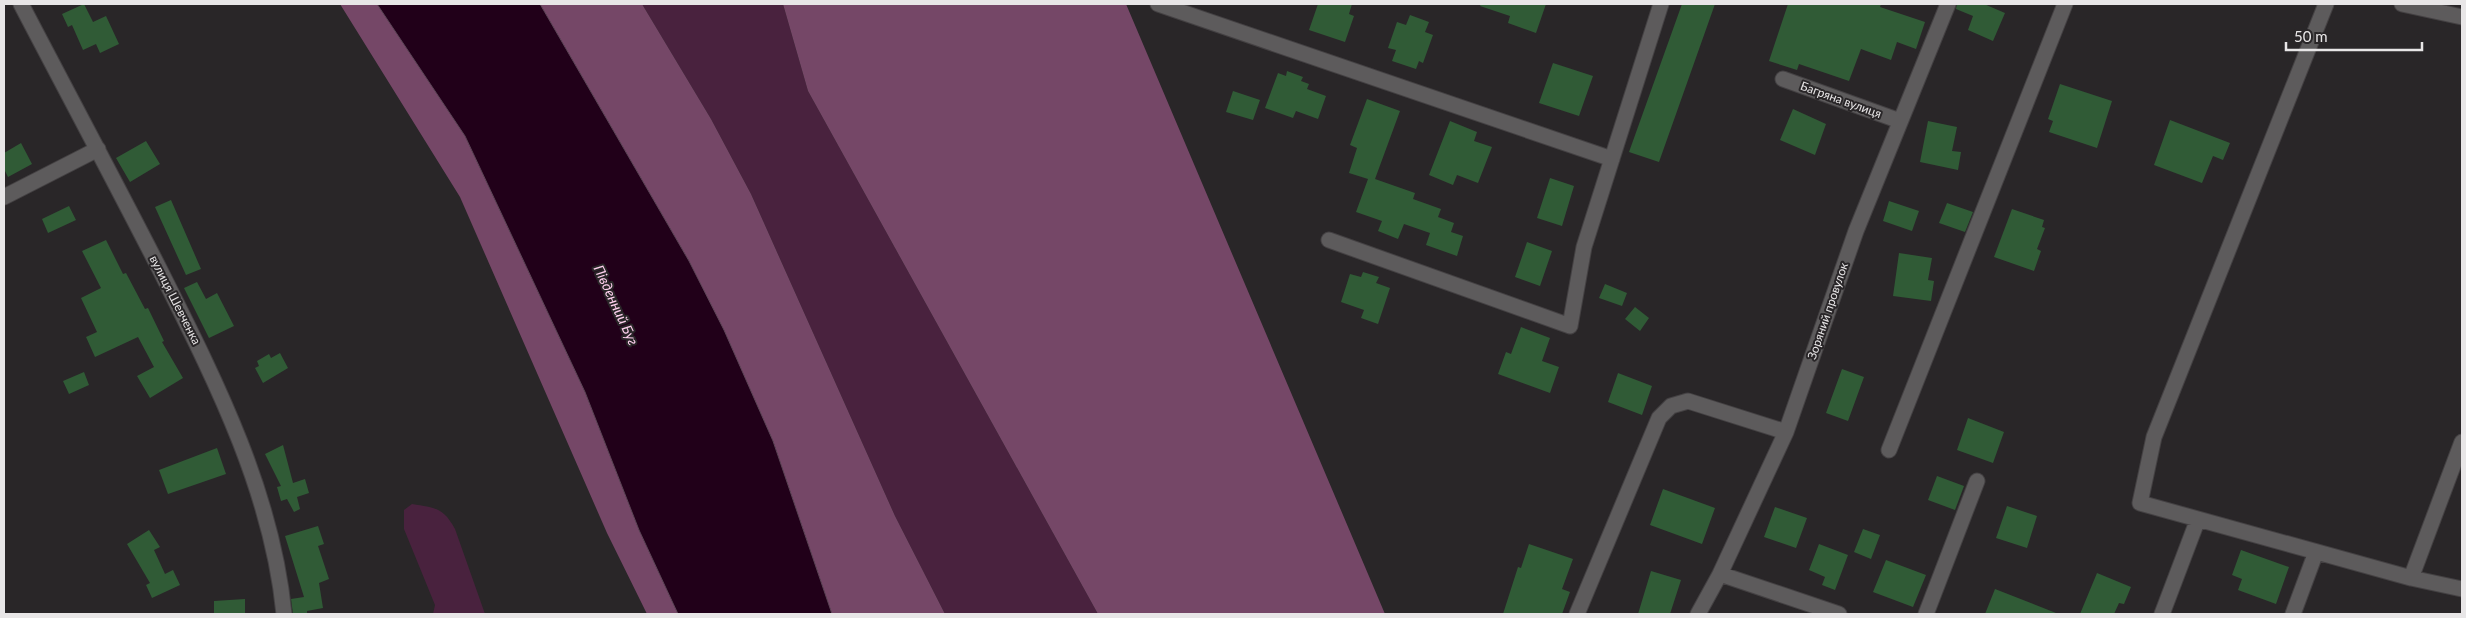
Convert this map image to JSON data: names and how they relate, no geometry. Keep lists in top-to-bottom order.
{
  "streets": {
    "street": ["Багряна вулиця", "вулиця Шевченка", "Зоряний провулок"]
  },
  "crossings": [
    ["Багряна вулиця", "Зоряний провулок"]
  ],
  "water": ["Південний Буг"],
  "scale_bar": "50 m"
}
